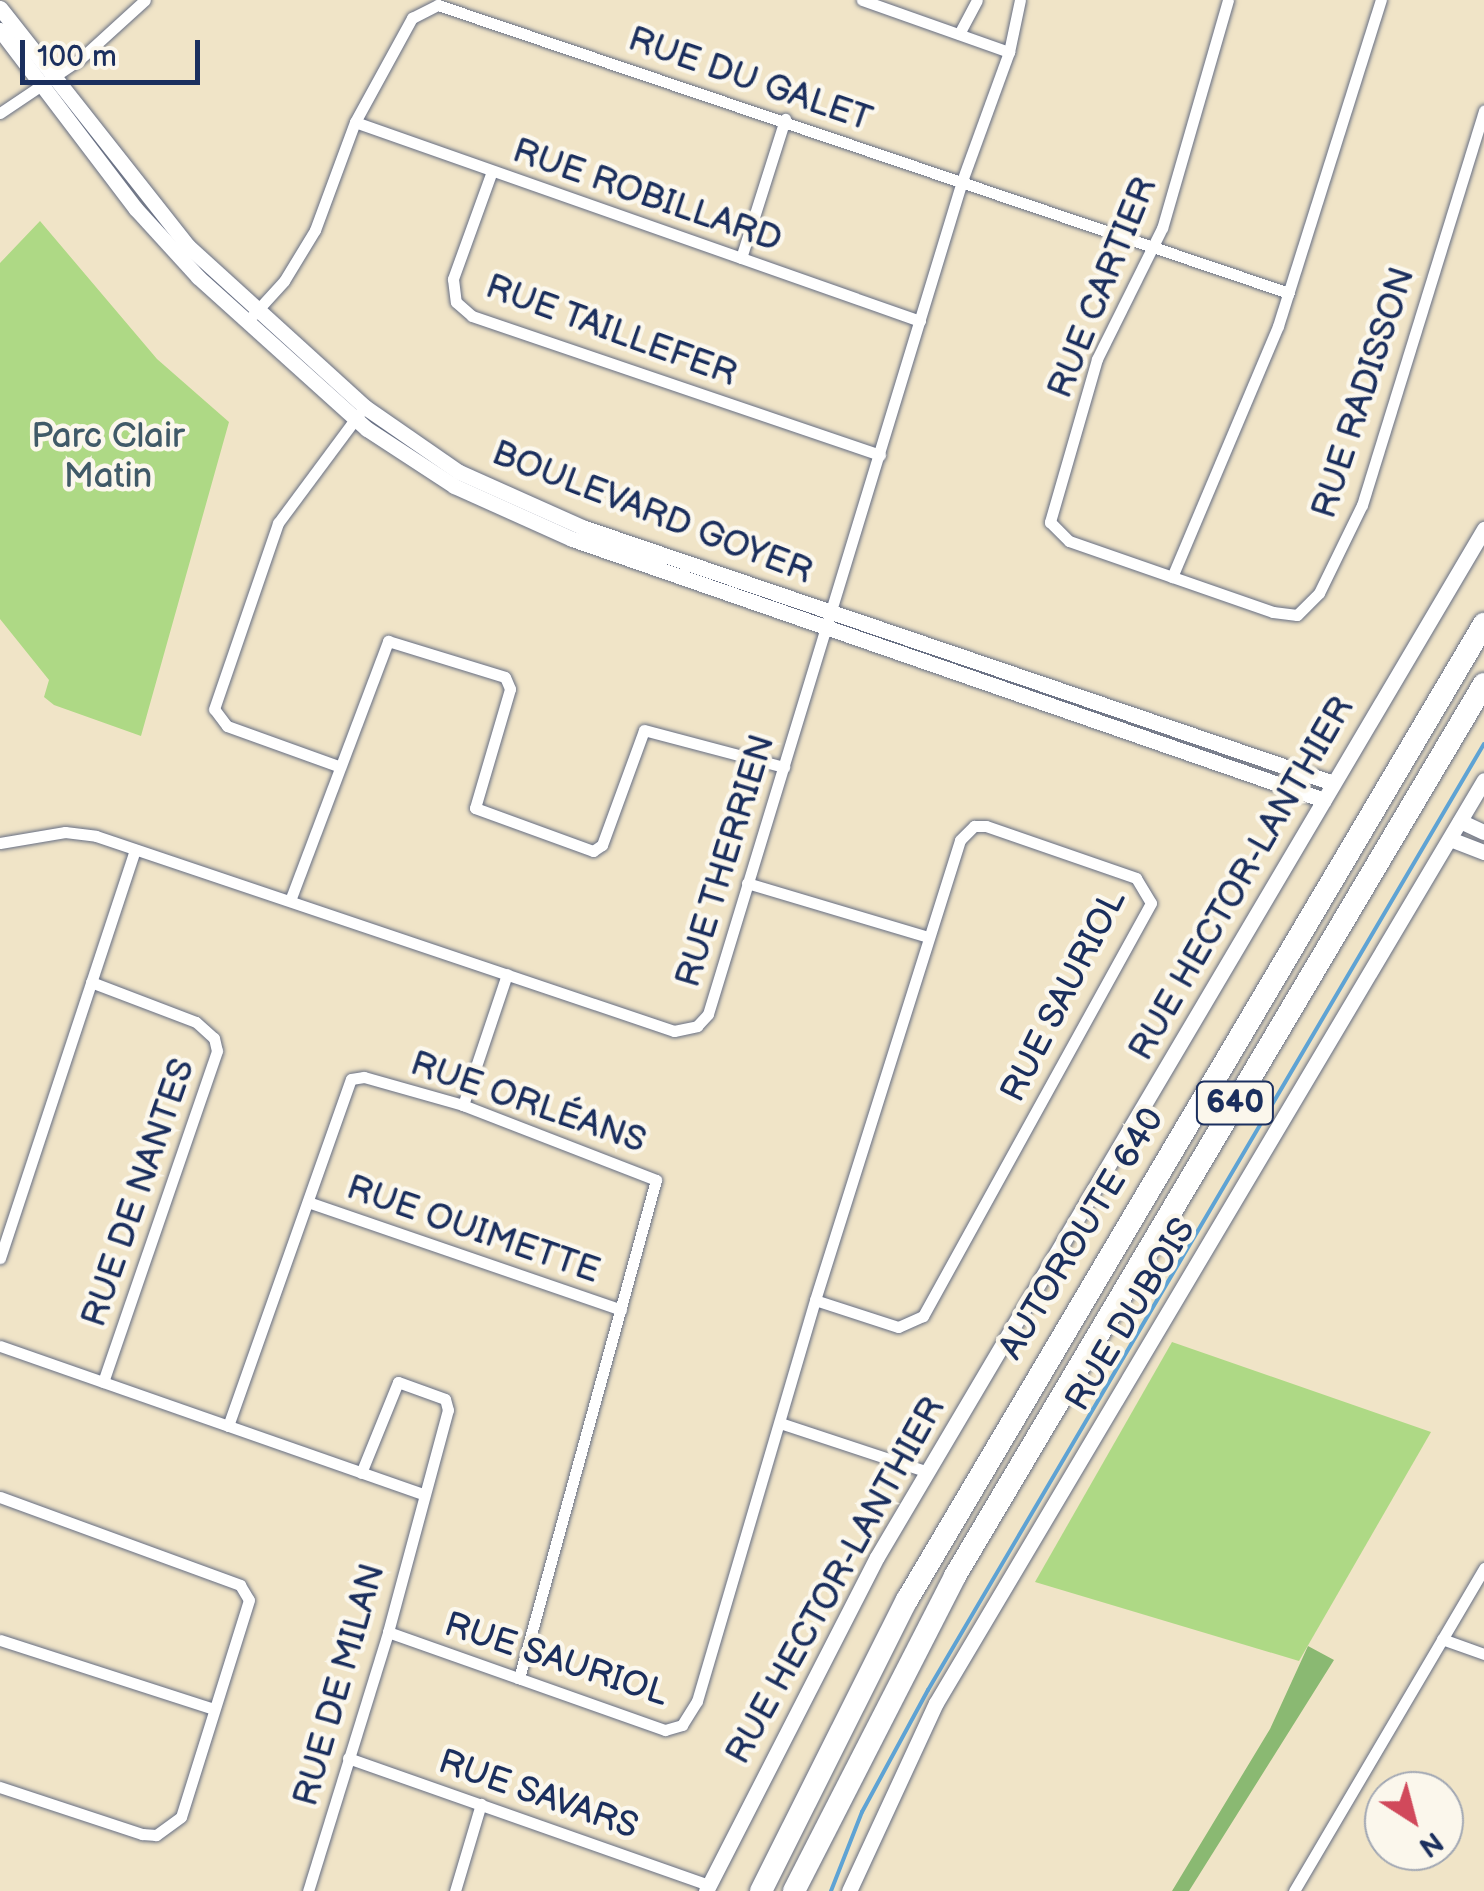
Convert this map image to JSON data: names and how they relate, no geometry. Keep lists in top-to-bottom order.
{
  "streets": {
    "highway": ["640", "AUTOROUTE 640"],
    "street": [
      "RUE DU GALET",
      "RUE ROBILLARD",
      "RUE CARTIER",
      "RUE TAILLEFER",
      "RUE RADISSON",
      "BOULEVARD GOYER",
      "RUE THERRIEN",
      "RUE HECTOR-LANTHIER",
      "RUE SAURIOL",
      "RUE ORLÉANS",
      "RUE DE NANTES",
      "RUE OUIMETTE",
      "RUE DUBOIS",
      "RUE DE MILAN",
      "RUE SAVARS"
    ]
  },
  "crossings": [
    ["RUE DU GALET", "RUE ROBILLARD"],
    ["RUE DU GALET", "RUE CARTIER"],
    ["RUE DU GALET", "BOULEVARD GOYER"],
    ["RUE DU GALET", "RUE THERRIEN"],
    ["RUE ROBILLARD", "RUE TAILLEFER"],
    ["RUE ROBILLARD", "RUE THERRIEN"],
    ["RUE CARTIER", "RUE RADISSON"],
    ["RUE TAILLEFER", "RUE THERRIEN"],
    ["BOULEVARD GOYER", "RUE THERRIEN"],
    ["BOULEVARD GOYER", "RUE HECTOR-LANTHIER"],
    ["RUE HECTOR-LANTHIER", "RUE SAVARS"],
    ["RUE SAURIOL", "RUE ORLÉANS"],
    ["RUE SAURIOL", "RUE DE MILAN"],
    ["RUE ORLÉANS", "RUE OUIMETTE"],
    ["RUE DE MILAN", "RUE SAVARS"]
  ],
  "parks": ["Parc Clair Matin"],
  "scale_bar": "100 m",
  "north": "bottom right"
}
